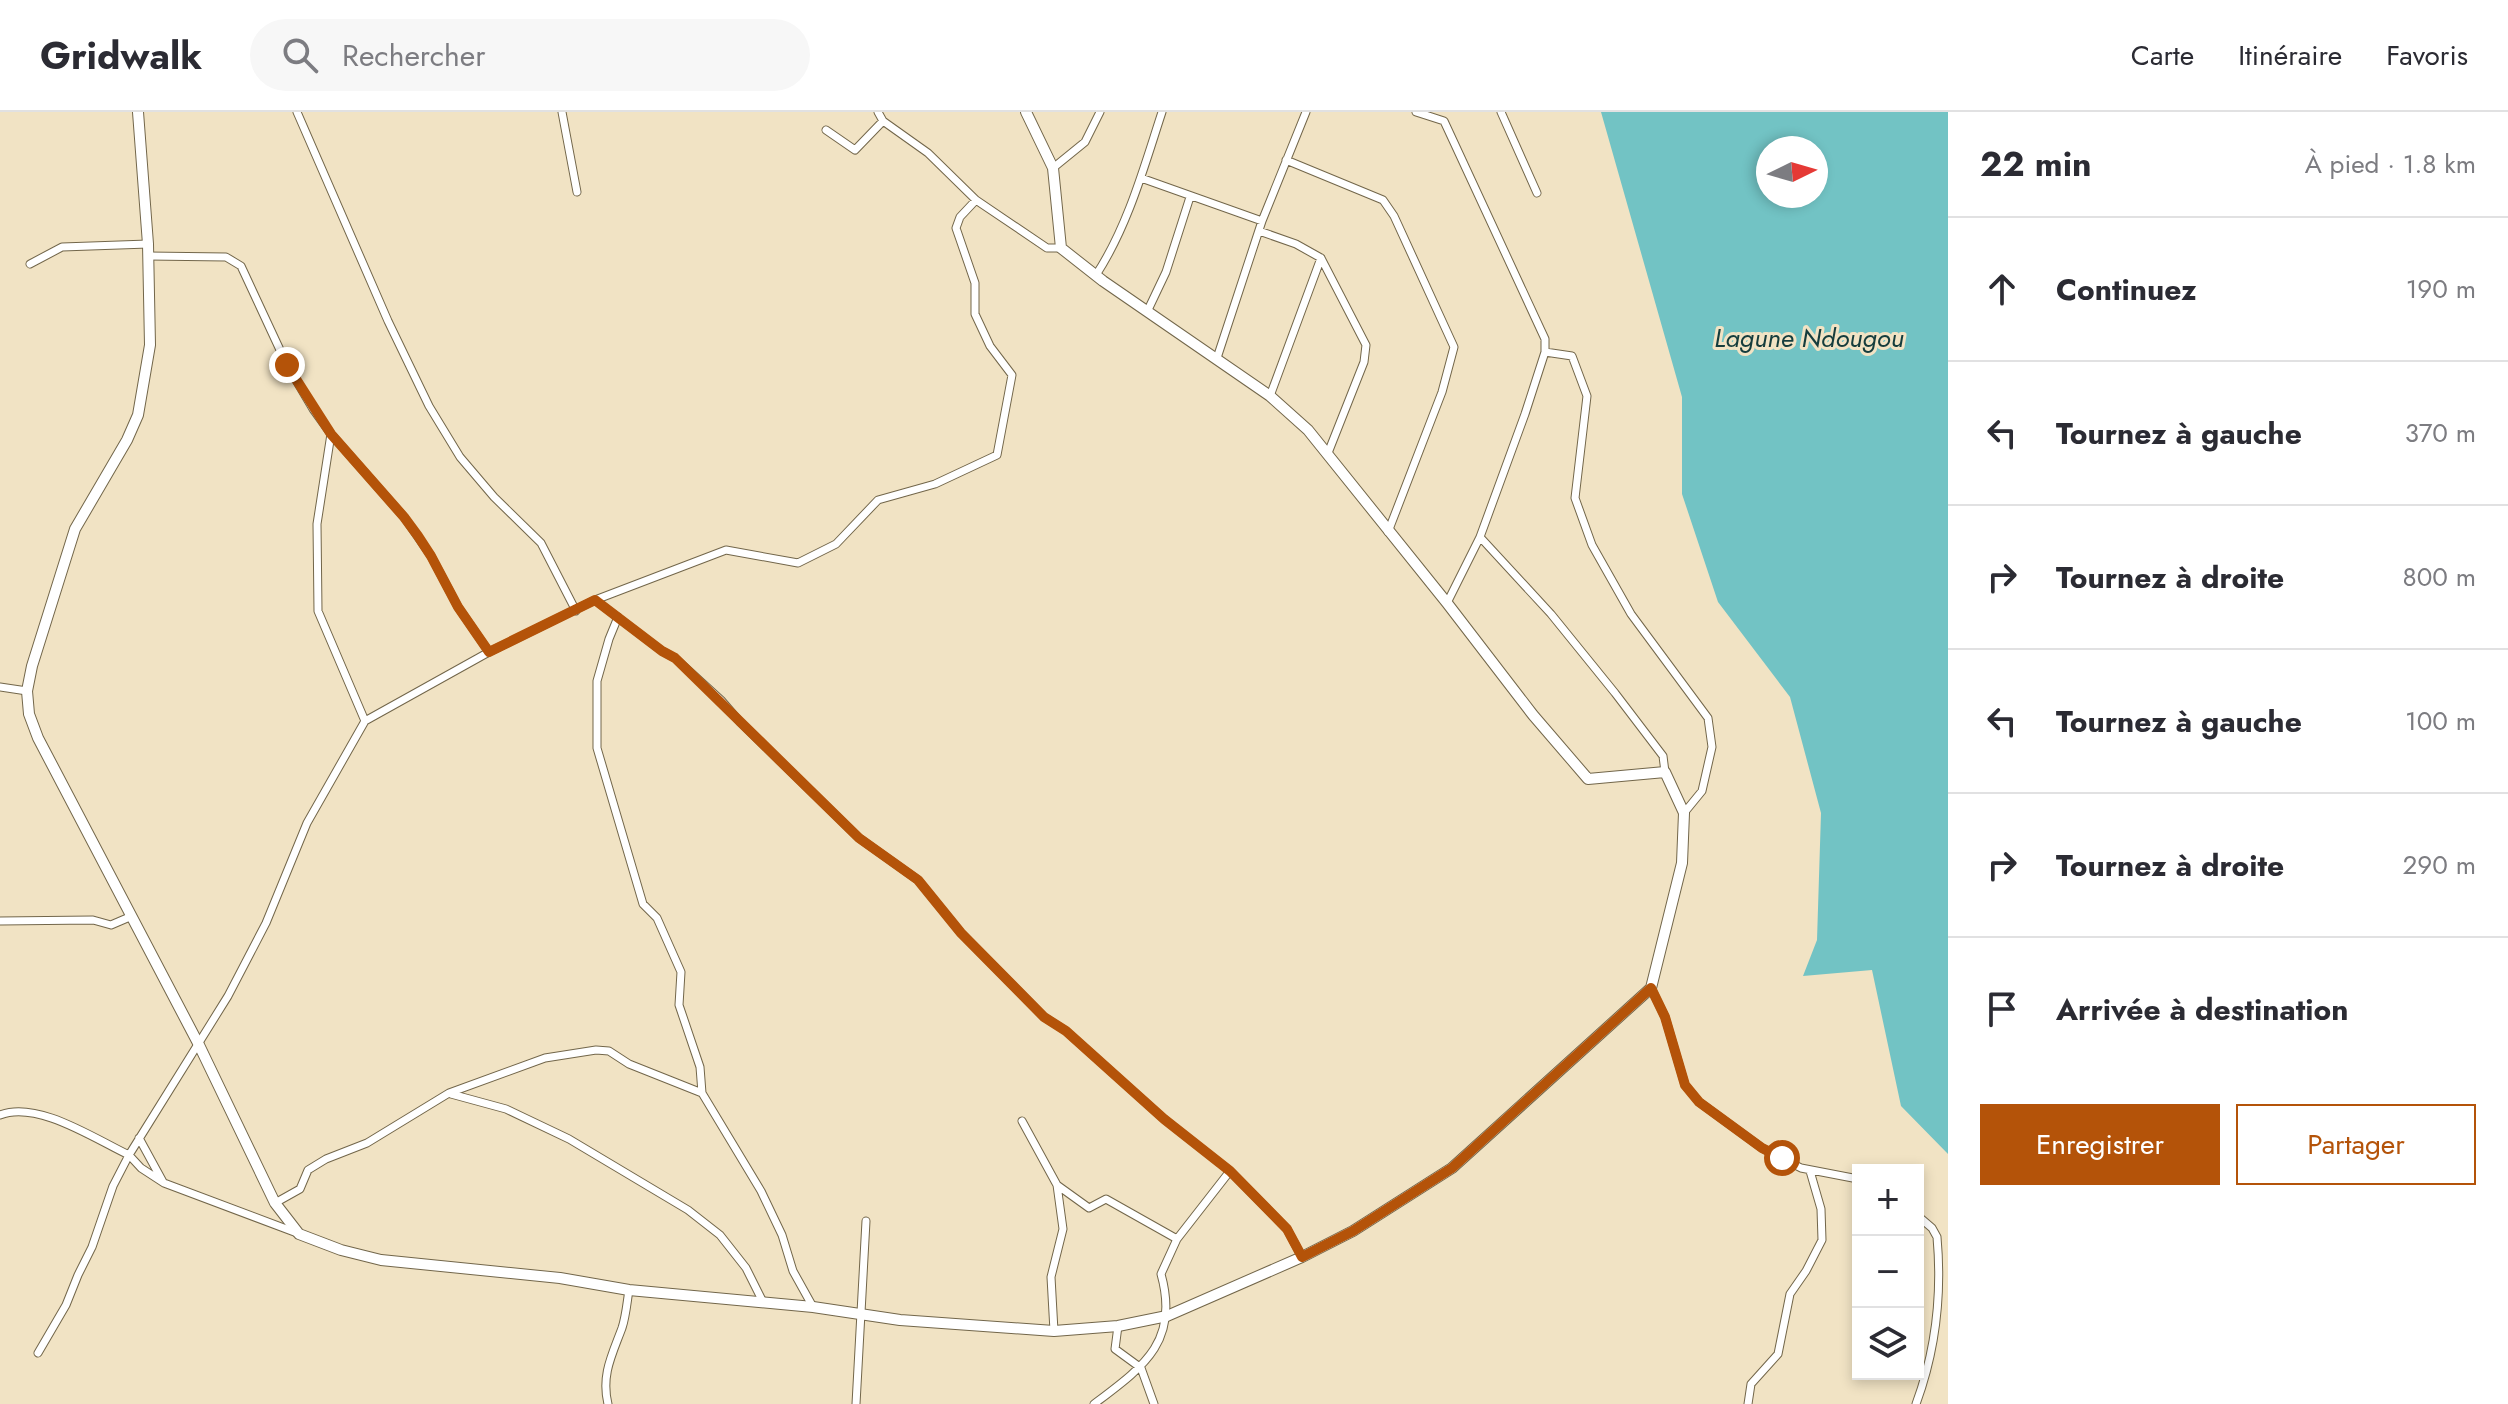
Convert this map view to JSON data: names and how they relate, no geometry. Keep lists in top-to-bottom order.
{
  "water": ["Lagune Ndougou"],
  "north": "right",
  "page": {
    "header": "Gridwalk",
    "search": "Rechercher",
    "nav": ["Carte", "Itinéraire", "Favoris"],
    "heading": ["22 min", "À pied · 1.8 km"],
    "list": [
      ["Continuez", "190 m"],
      ["Tournez à gauche", "370 m"],
      ["Tournez à droite", "800 m"],
      ["Tournez à gauche", "100 m"],
      ["Tournez à droite", "290 m"],
      "Arrivée à destination"
    ],
    "buttons": ["Enregistrer", "Partager"],
    "map_buttons": ["+", "−"]
  }
}
